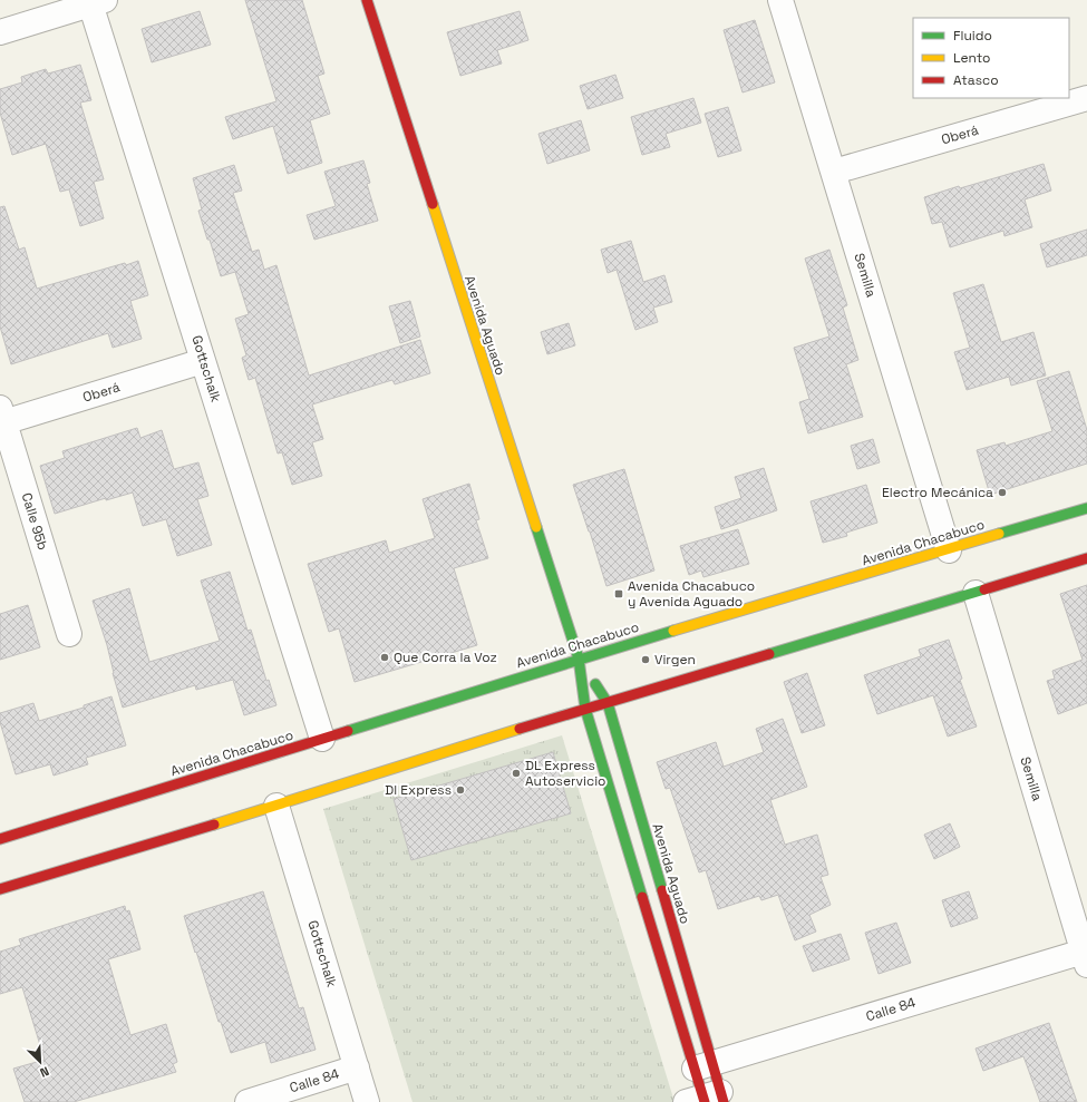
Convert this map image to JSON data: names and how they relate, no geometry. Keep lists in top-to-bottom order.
{
  "streets": {
    "main road": ["Avenida Aguado", "Avenida Chacabuco"],
    "street": [
      "Oberá",
      "Semilla",
      "Gottschalk",
      "Calle 95b",
      "Calle 84"
    ]
  },
  "crossings": [
    ["Oberá", "Semilla"],
    ["Oberá", "Gottschalk"],
    ["Oberá", "Calle 95b"],
    ["Semilla", "Avenida Chacabuco"],
    ["Semilla", "Calle 84"],
    ["Avenida Aguado", "Avenida Chacabuco"],
    ["Avenida Aguado", "Calle 84"],
    ["Gottschalk", "Avenida Chacabuco"],
    ["Gottschalk", "Calle 84"]
  ],
  "places": {
    "other": [
      "Electro Mecánica",
      "Que Corra la Voz",
      "Virgen",
      "DL Express Autoservicio",
      "Dl Express"
    ],
    "transit": ["Avenida Chacabuco y Avenida Aguado"]
  },
  "legend": ["Fluido", "Lento", "Atasco"],
  "north": "bottom right"
}
